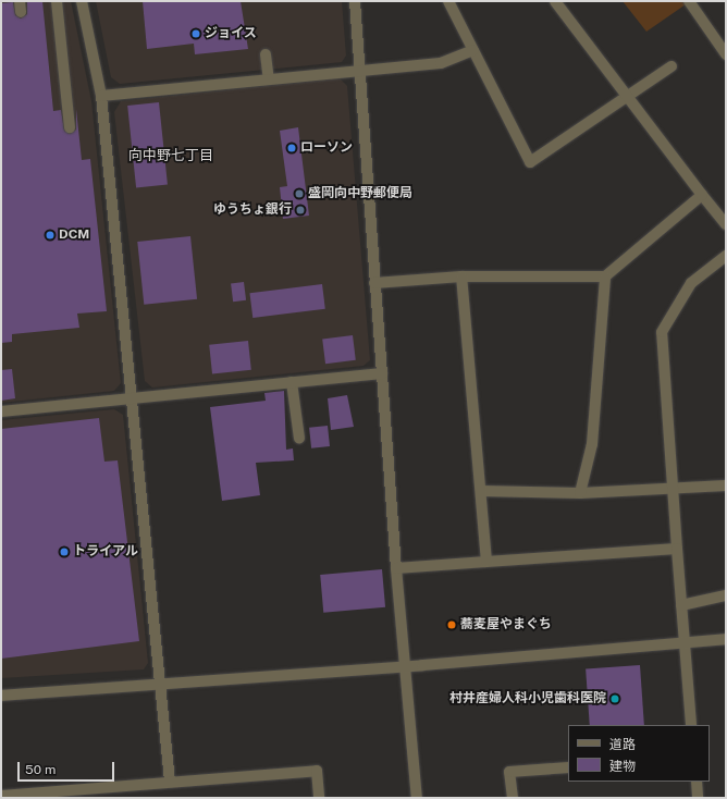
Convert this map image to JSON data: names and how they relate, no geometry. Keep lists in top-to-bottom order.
{
  "districts": ["向中野七丁目"],
  "places": [
    "ジョイス",
    "ローソン",
    "盛岡向中野郵便局",
    "ゆうちょ銀行",
    "DCM",
    "トライアル",
    "蕎麦屋やまぐち",
    "村井産婦人科小児歯科医院"
  ],
  "legend": ["道路", "建物"],
  "scale_bar": "50 m"
}
